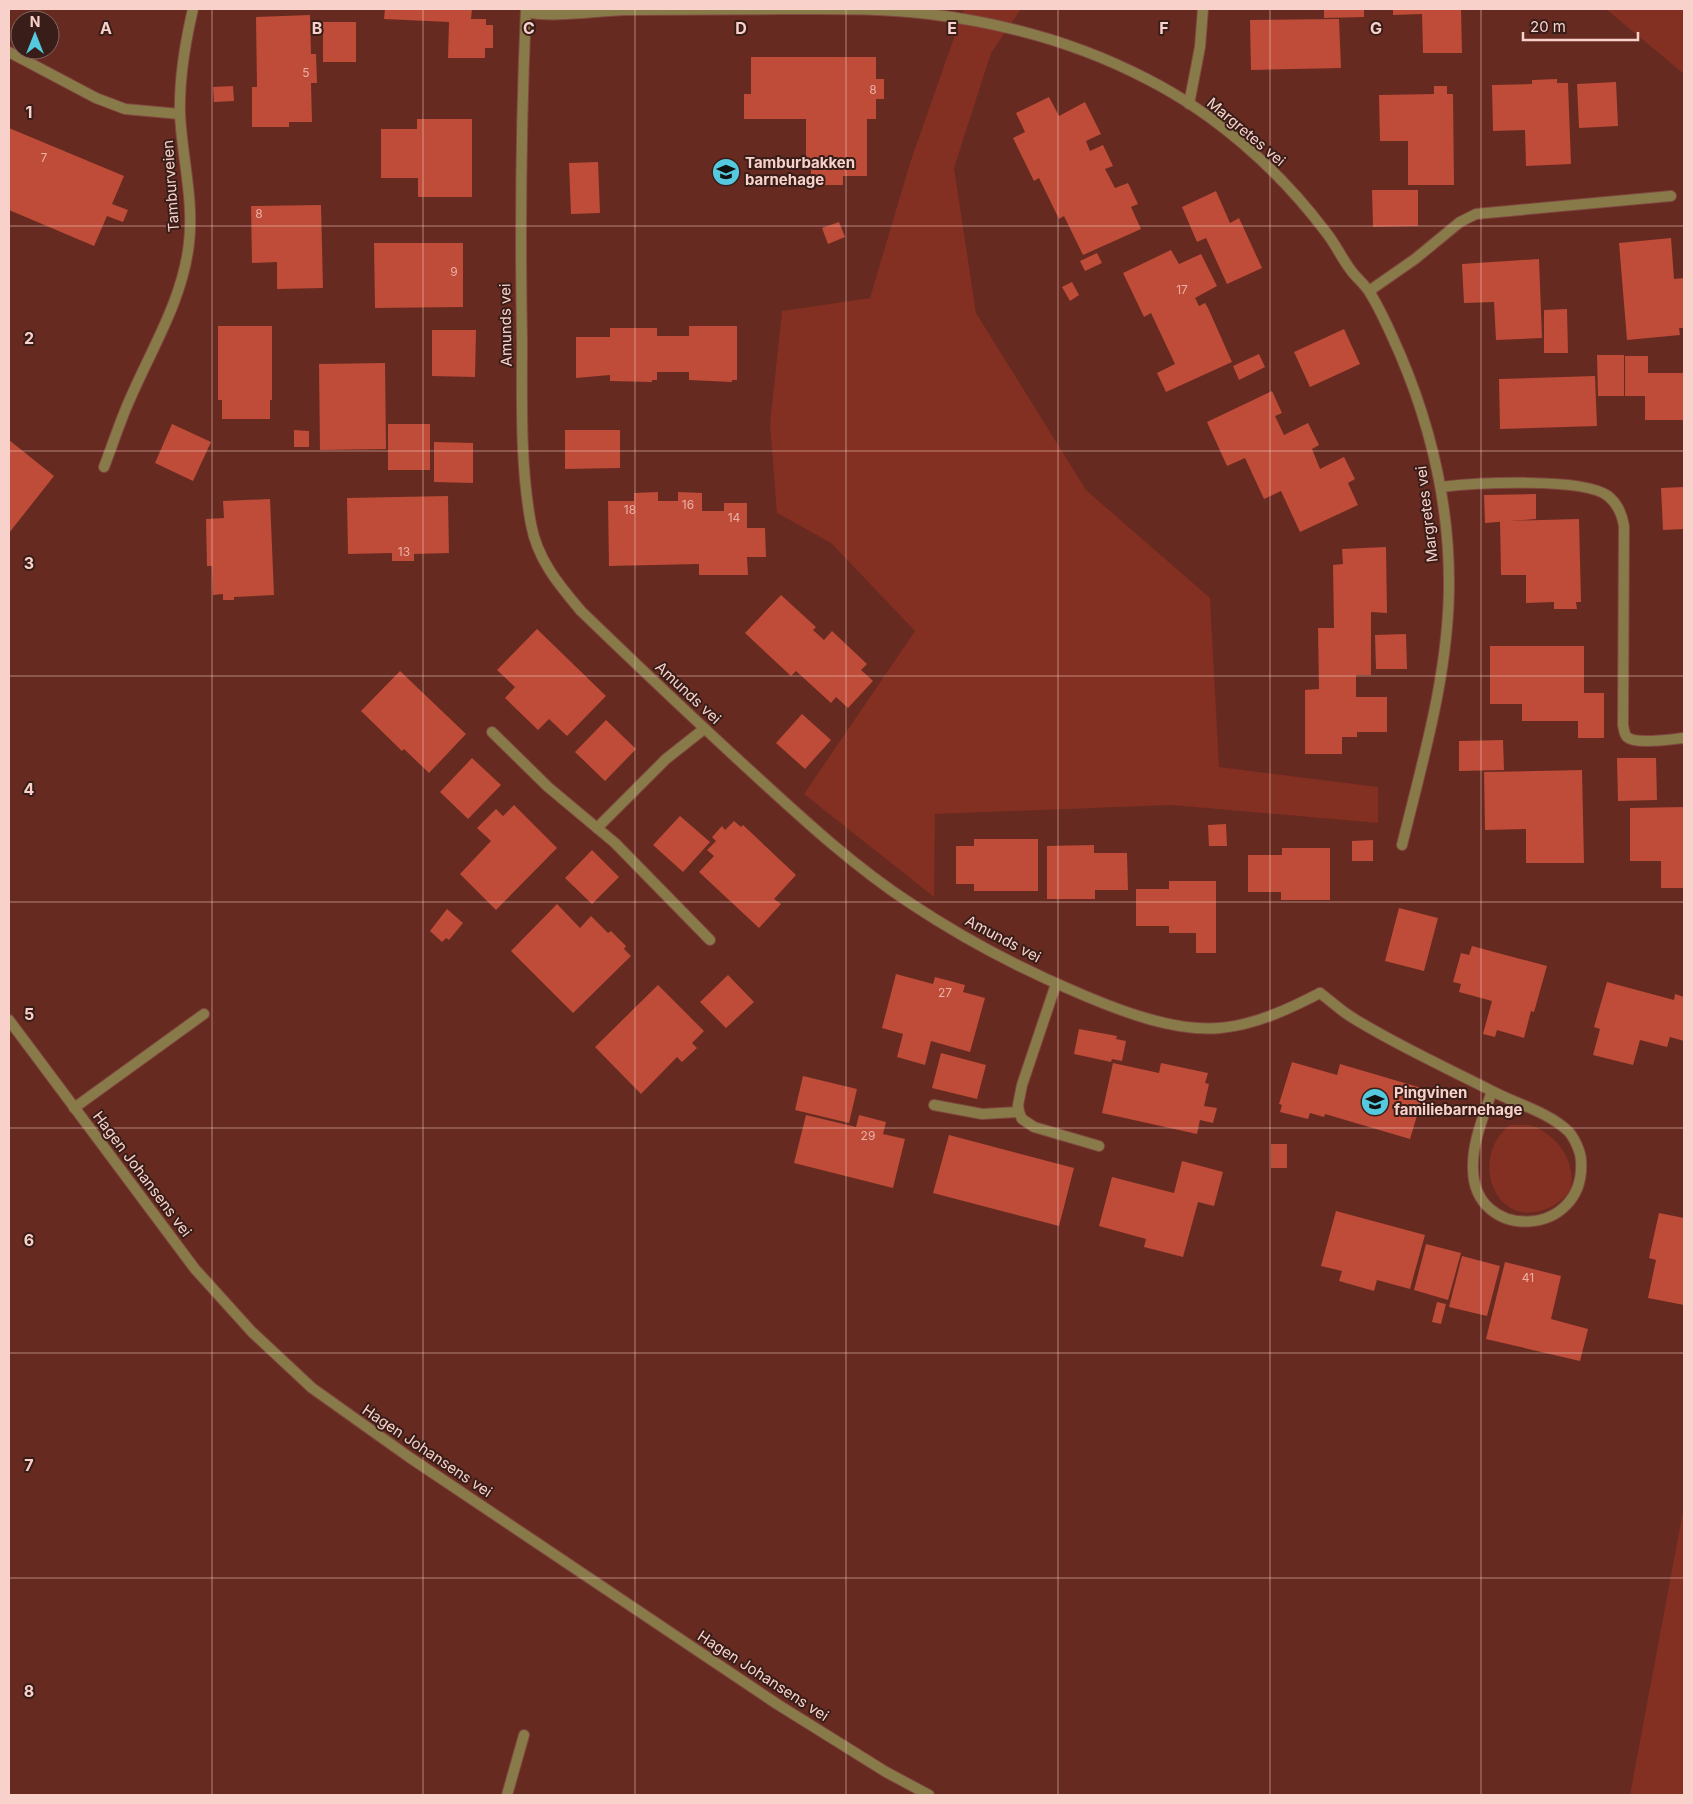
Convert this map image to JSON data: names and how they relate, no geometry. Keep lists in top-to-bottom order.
{
  "streets": {
    "street": [
      "Margretes vei",
      "Tamburveien",
      "Amunds vei",
      "Hagen Johansens vei"
    ]
  },
  "crossings": [
    ["Margretes vei", "Amunds vei"]
  ],
  "places": {
    "school or university": ["Tamburbakken barnehage", "Pingvinen familiebarnehage"]
  },
  "house_numbers": [
    "5",
    "8",
    "7",
    "8",
    "9",
    "17",
    "16",
    "18",
    "14",
    "13",
    "27",
    "29",
    "41"
  ],
  "scale_bar": "20 m",
  "north": "top",
  "grid": {
    "columns": [
      "A",
      "B",
      "C",
      "D",
      "E",
      "F",
      "G"
    ],
    "rows": [
      "1",
      "2",
      "3",
      "4",
      "5",
      "6",
      "7",
      "8"
    ]
  }
}
